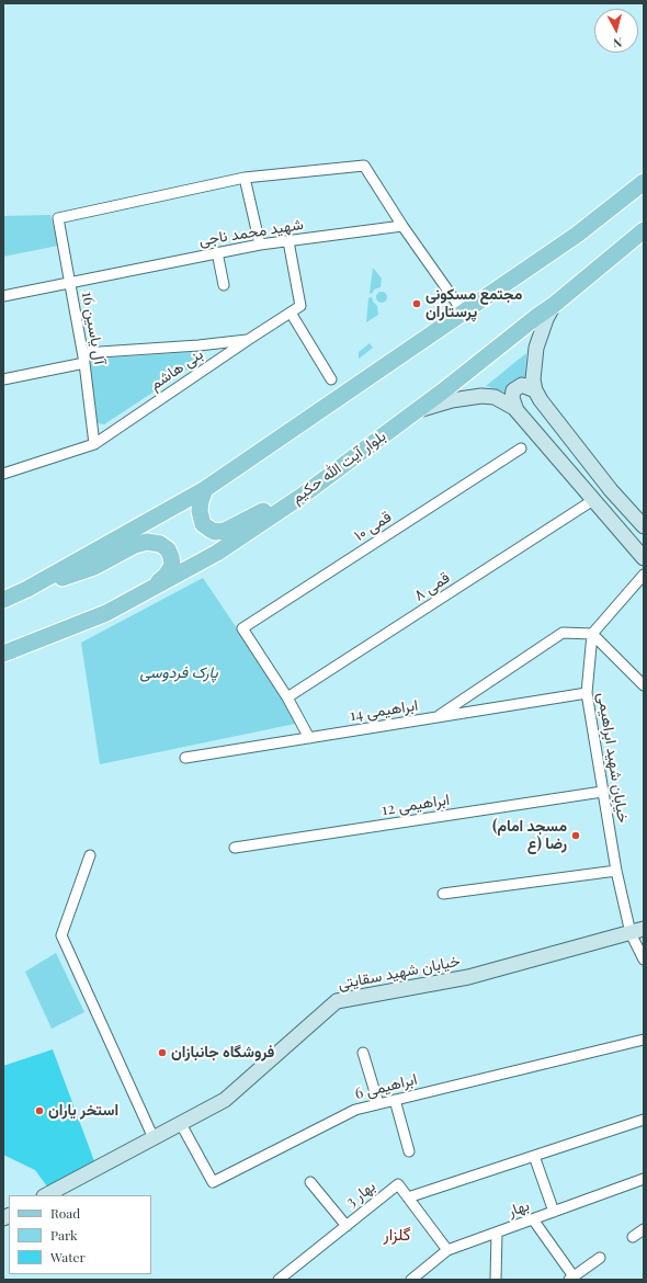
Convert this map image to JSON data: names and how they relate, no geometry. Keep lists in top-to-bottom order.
{
  "streets": {
    "main road": ["بلوار آیت الله حکیم", "خیابان شهید سقایتی"],
    "street": [
      "شهید محمد ناجی",
      "آل یاسین 16",
      "بنی هاشم",
      "قمی ۱۰",
      "قمی ۸",
      "ابراهیمی 14",
      "خیابان شهید ابراهیمی",
      "ابراهیمی 12",
      "ابراهیمی 6",
      "بهار 3",
      "بهار"
    ]
  },
  "crossings": [
    ["شهید محمد ناجی", "آل یاسین 16"],
    ["آل یاسین 16", "بنی هاشم"],
    ["قمی ۱۰", "قمی ۸"],
    ["ابراهیمی 14", "خیابان شهید ابراهیمی"],
    ["خیابان شهید ابراهیمی", "ابراهیمی 12"],
    ["خیابان شهید ابراهیمی", "خیابان شهید سقایتی"],
    ["خیابان شهید سقایتی", "ابراهیمی 6"],
    ["بهار 3", "بهار"]
  ],
  "districts": ["گلزار"],
  "parks": ["پارک فردوسی"],
  "places": [
    "مجتمع مسکونی پرستاران",
    "(مسجد امام رضا (ع",
    "فروشگاه جانبازان",
    "استخر یاران"
  ],
  "legend": ["Road", "Park", "Water"],
  "north": "bottom"
}
